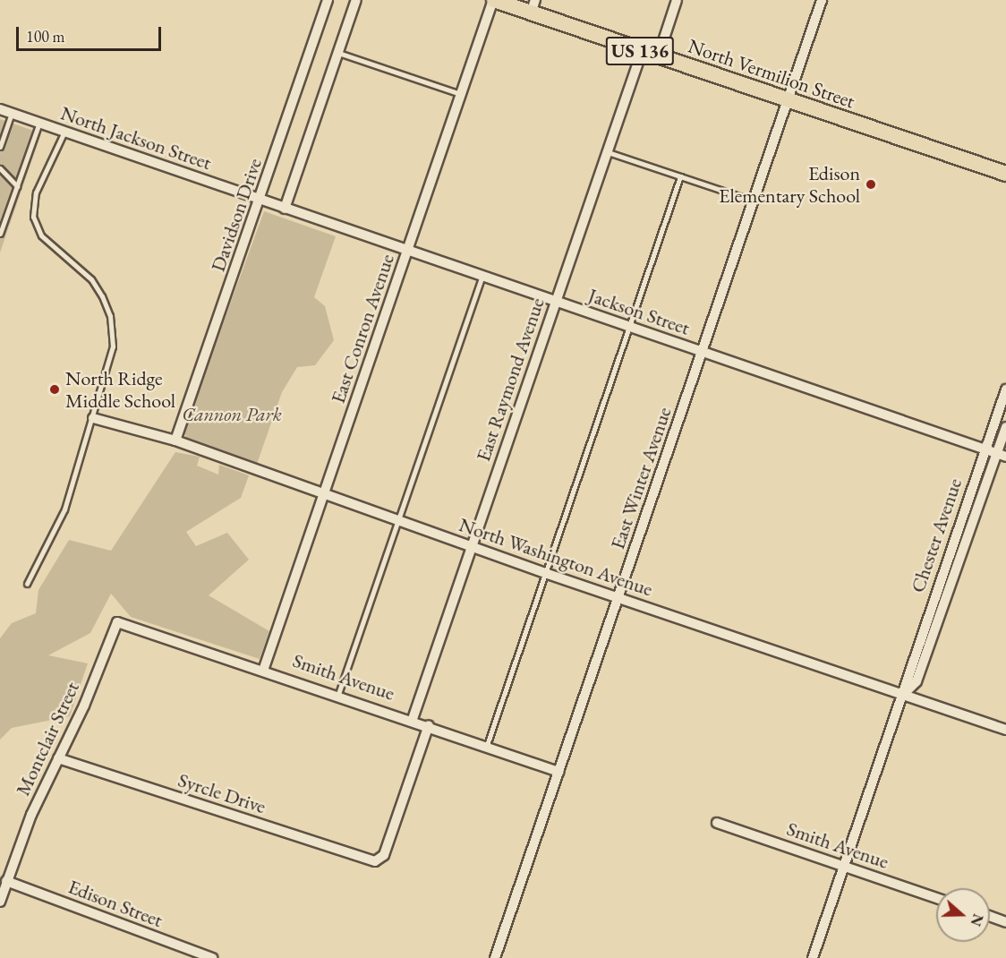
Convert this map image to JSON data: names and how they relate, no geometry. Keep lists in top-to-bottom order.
{
  "streets": {
    "main road": ["US 136", "North Vermilion Street"],
    "street": [
      "North Jackson Street",
      "Davidson Drive",
      "Jackson Street",
      "East Conron Avenue",
      "East Raymond Avenue",
      "East Winter Avenue",
      "Chester Avenue",
      "North Washington Avenue",
      "Smith Avenue",
      "Montclair Street",
      "Syrcle Drive",
      "Edison Street"
    ]
  },
  "crossings": [
    ["North Vermilion Street", "East Conron Avenue"],
    ["North Vermilion Street", "East Raymond Avenue"],
    ["North Vermilion Street", "East Winter Avenue"],
    ["North Jackson Street", "Davidson Drive"],
    ["North Jackson Street", "Jackson Street"],
    ["Davidson Drive", "Jackson Street"],
    ["Davidson Drive", "North Washington Avenue"],
    ["Jackson Street", "East Conron Avenue"],
    ["Jackson Street", "East Raymond Avenue"],
    ["Jackson Street", "East Winter Avenue"],
    ["Jackson Street", "Chester Avenue"],
    ["East Conron Avenue", "North Washington Avenue"],
    ["East Conron Avenue", "Smith Avenue"],
    ["East Raymond Avenue", "North Washington Avenue"],
    ["East Raymond Avenue", "Smith Avenue"],
    ["East Winter Avenue", "North Washington Avenue"],
    ["East Winter Avenue", "Smith Avenue"],
    ["Chester Avenue", "North Washington Avenue"],
    ["Chester Avenue", "Smith Avenue"],
    ["Smith Avenue", "Montclair Street"],
    ["Smith Avenue", "Syrcle Drive"],
    ["Montclair Street", "Syrcle Drive"],
    ["Montclair Street", "Edison Street"]
  ],
  "parks": ["Cannon Park"],
  "places": ["Edison Elementary School", "North Ridge Middle School"],
  "scale_bar": "100 m",
  "north": "right"
}
